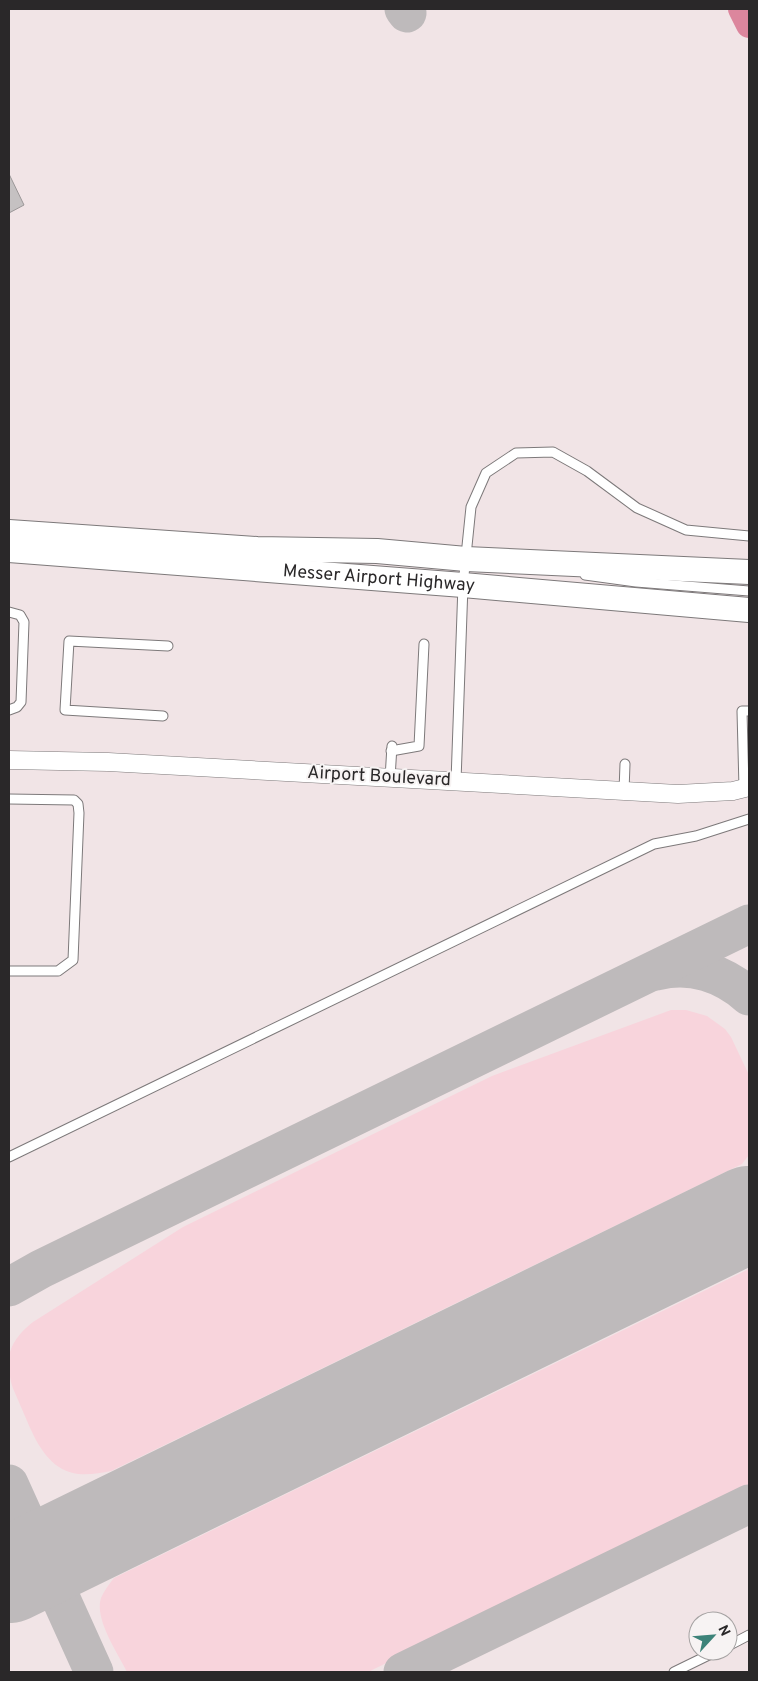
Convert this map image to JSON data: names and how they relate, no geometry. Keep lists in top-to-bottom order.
{
  "streets": {
    "main road": ["Messer Airport Highway"],
    "street": ["Airport Boulevard"]
  },
  "north": "top right"
}
